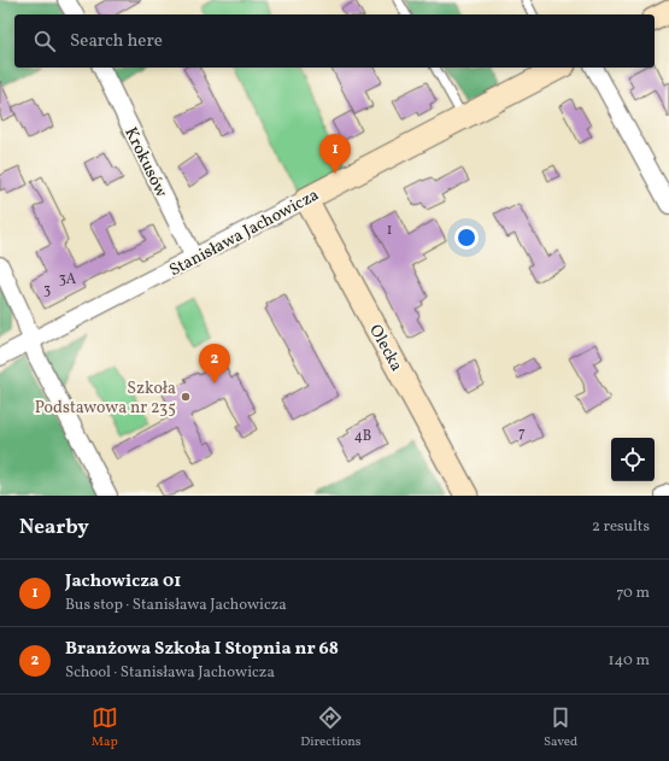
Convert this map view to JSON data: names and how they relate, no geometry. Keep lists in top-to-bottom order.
{
  "streets": {
    "street": ["Krokusów", "Stanisława Jachowicza", "Olecka"]
  },
  "crossings": [
    ["Krokusów", "Stanisława Jachowicza"],
    ["Stanisława Jachowicza", "Olecka"]
  ],
  "places": ["Szkoła Podstawowa nr 235"],
  "house_numbers": [
    "1",
    "3A",
    "3",
    "7",
    "4B"
  ],
  "page": {
    "search": "Search here",
    "pins": ["1", "2"],
    "heading": ["Nearby", "2 results"],
    "list": [
      {
        "mark": "1",
        "name": "Jachowicza 01",
        "note": "Bus stop · Stanisława Jachowicza",
        "value": "70 m"
      },
      {
        "mark": "2",
        "name": "Branżowa Szkoła I Stopnia nr 68",
        "note": "School · Stanisława Jachowicza",
        "value": "140 m"
      }
    ],
    "nav": ["Map", "Directions", "Saved"]
  }
}
